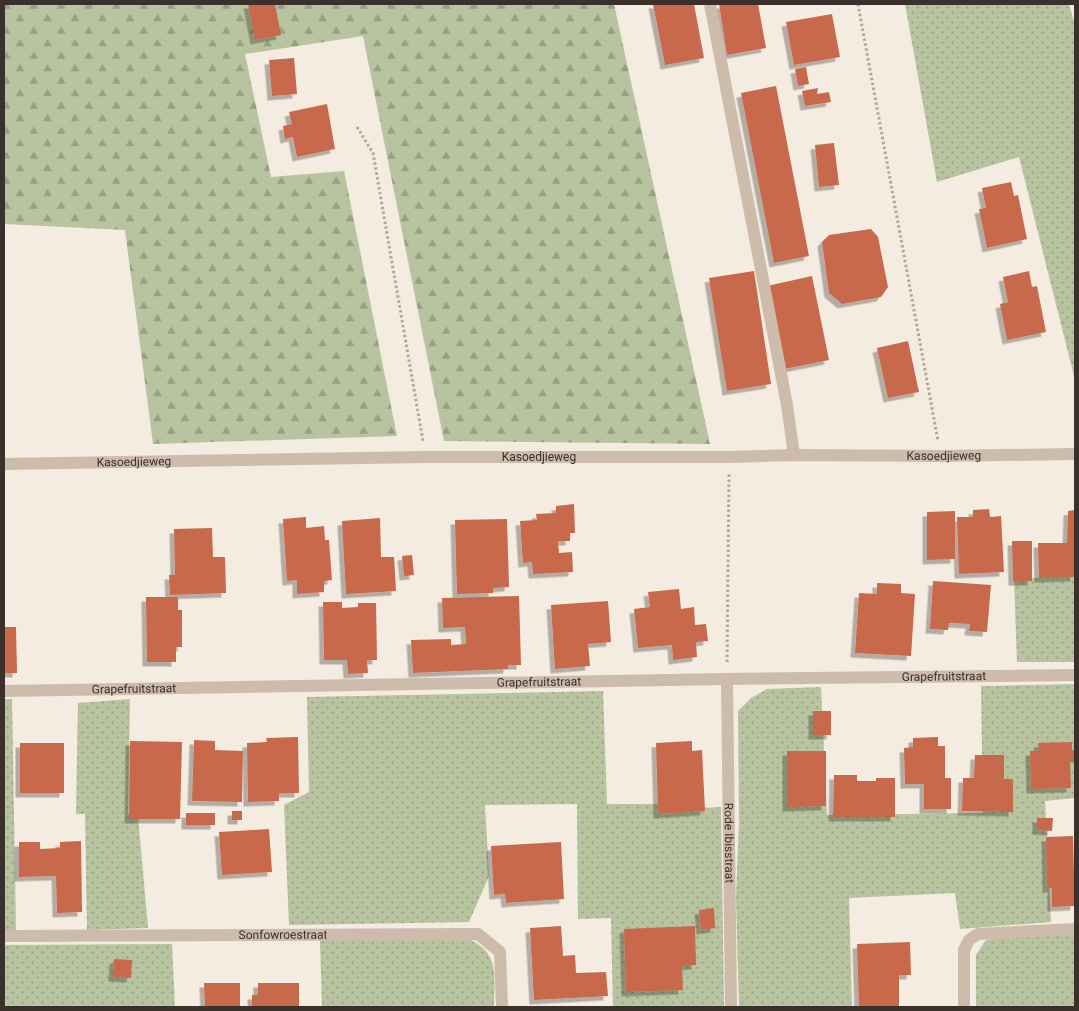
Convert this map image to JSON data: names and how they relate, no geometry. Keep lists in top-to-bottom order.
{
  "streets": {
    "street": [
      "Kasoedjieweg",
      "Grapefruitstraat",
      "Rode Ibisstraat",
      "Sonfowroestraat"
    ]
  },
  "crossings": [
    ["Grapefruitstraat", "Rode Ibisstraat"]
  ]
}
